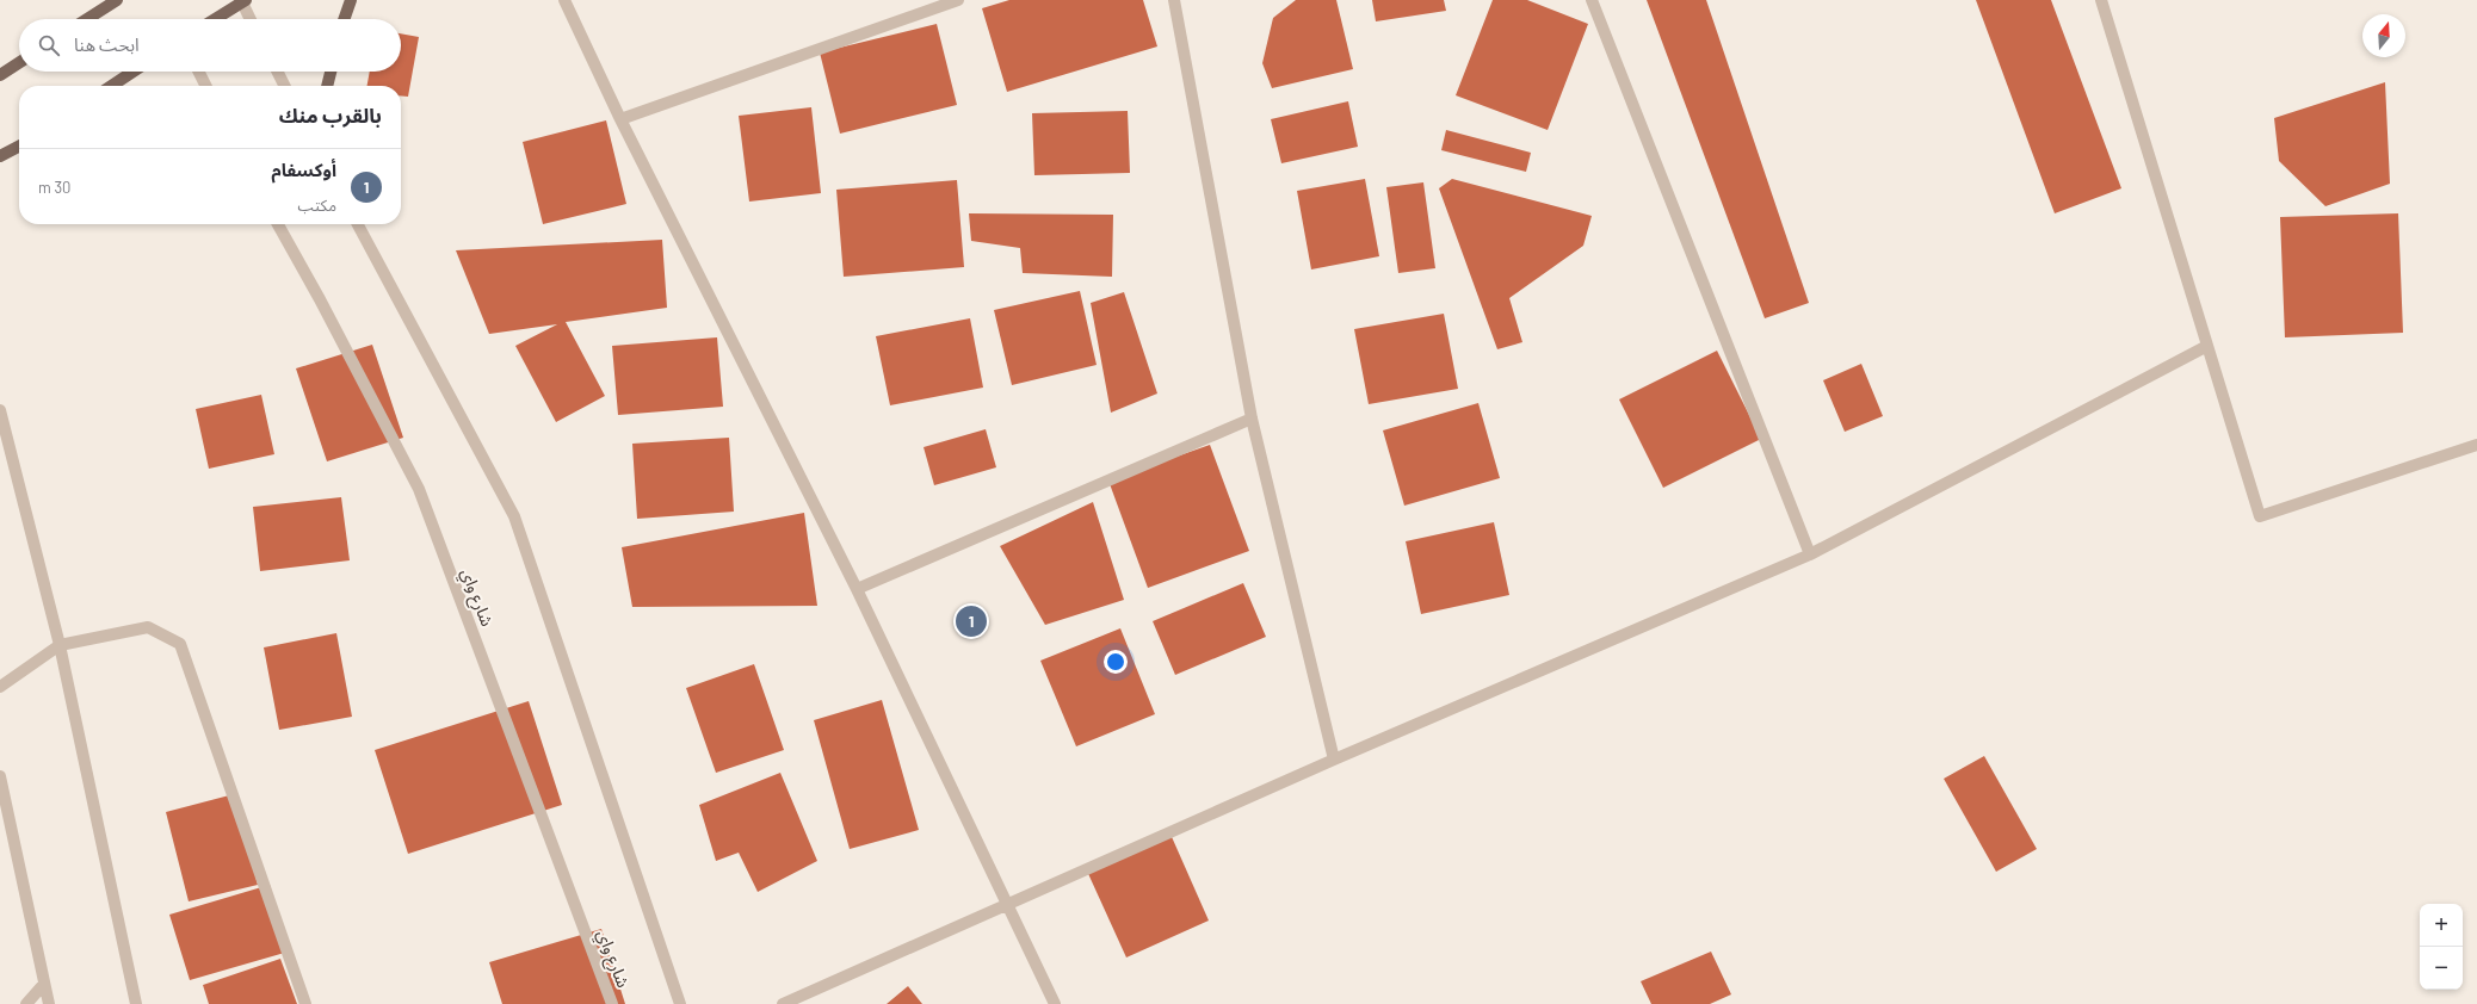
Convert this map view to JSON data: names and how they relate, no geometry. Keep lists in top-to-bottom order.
{
  "streets": {
    "street": ["شارع واي"]
  },
  "north": "top",
  "page": {
    "search": "ابحث هنا",
    "heading": "بالقرب منك",
    "list": [
      {
        "mark": "1",
        "name": "أوكسفام",
        "note": "مكتب",
        "value": "30 m"
      }
    ],
    "pins": "1",
    "map_buttons": ["+", "−"]
  }
}
